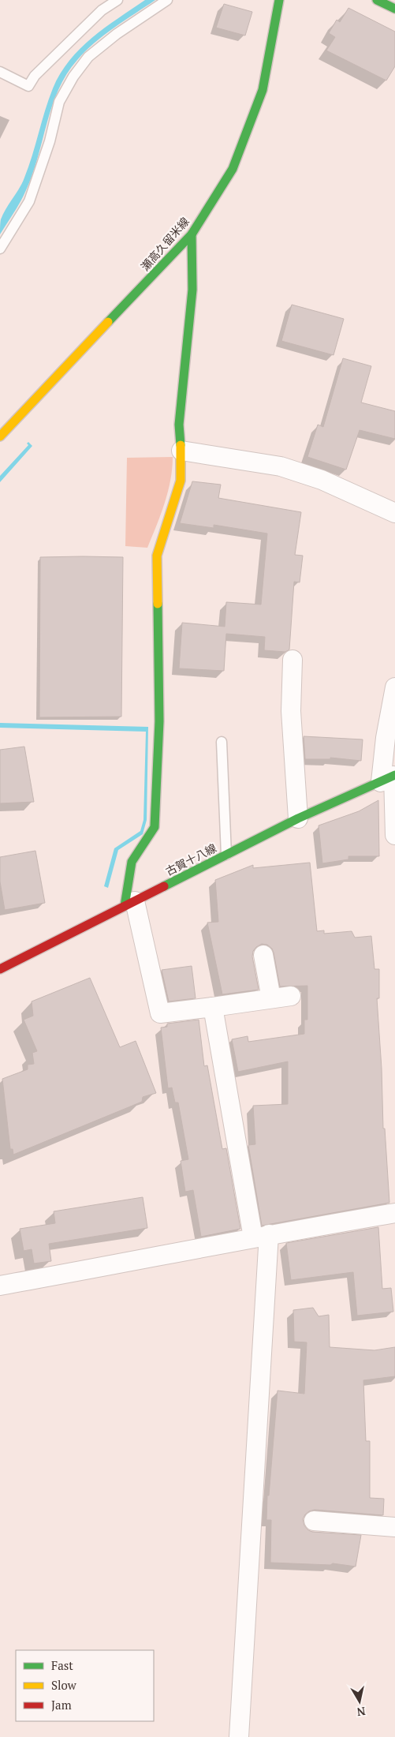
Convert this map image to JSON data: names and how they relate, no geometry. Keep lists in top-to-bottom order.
{
  "streets": {
    "main road": ["瀬高久留米線", "古賀十八線"]
  },
  "legend": ["Fast", "Slow", "Jam"],
  "north": "bottom"
}
